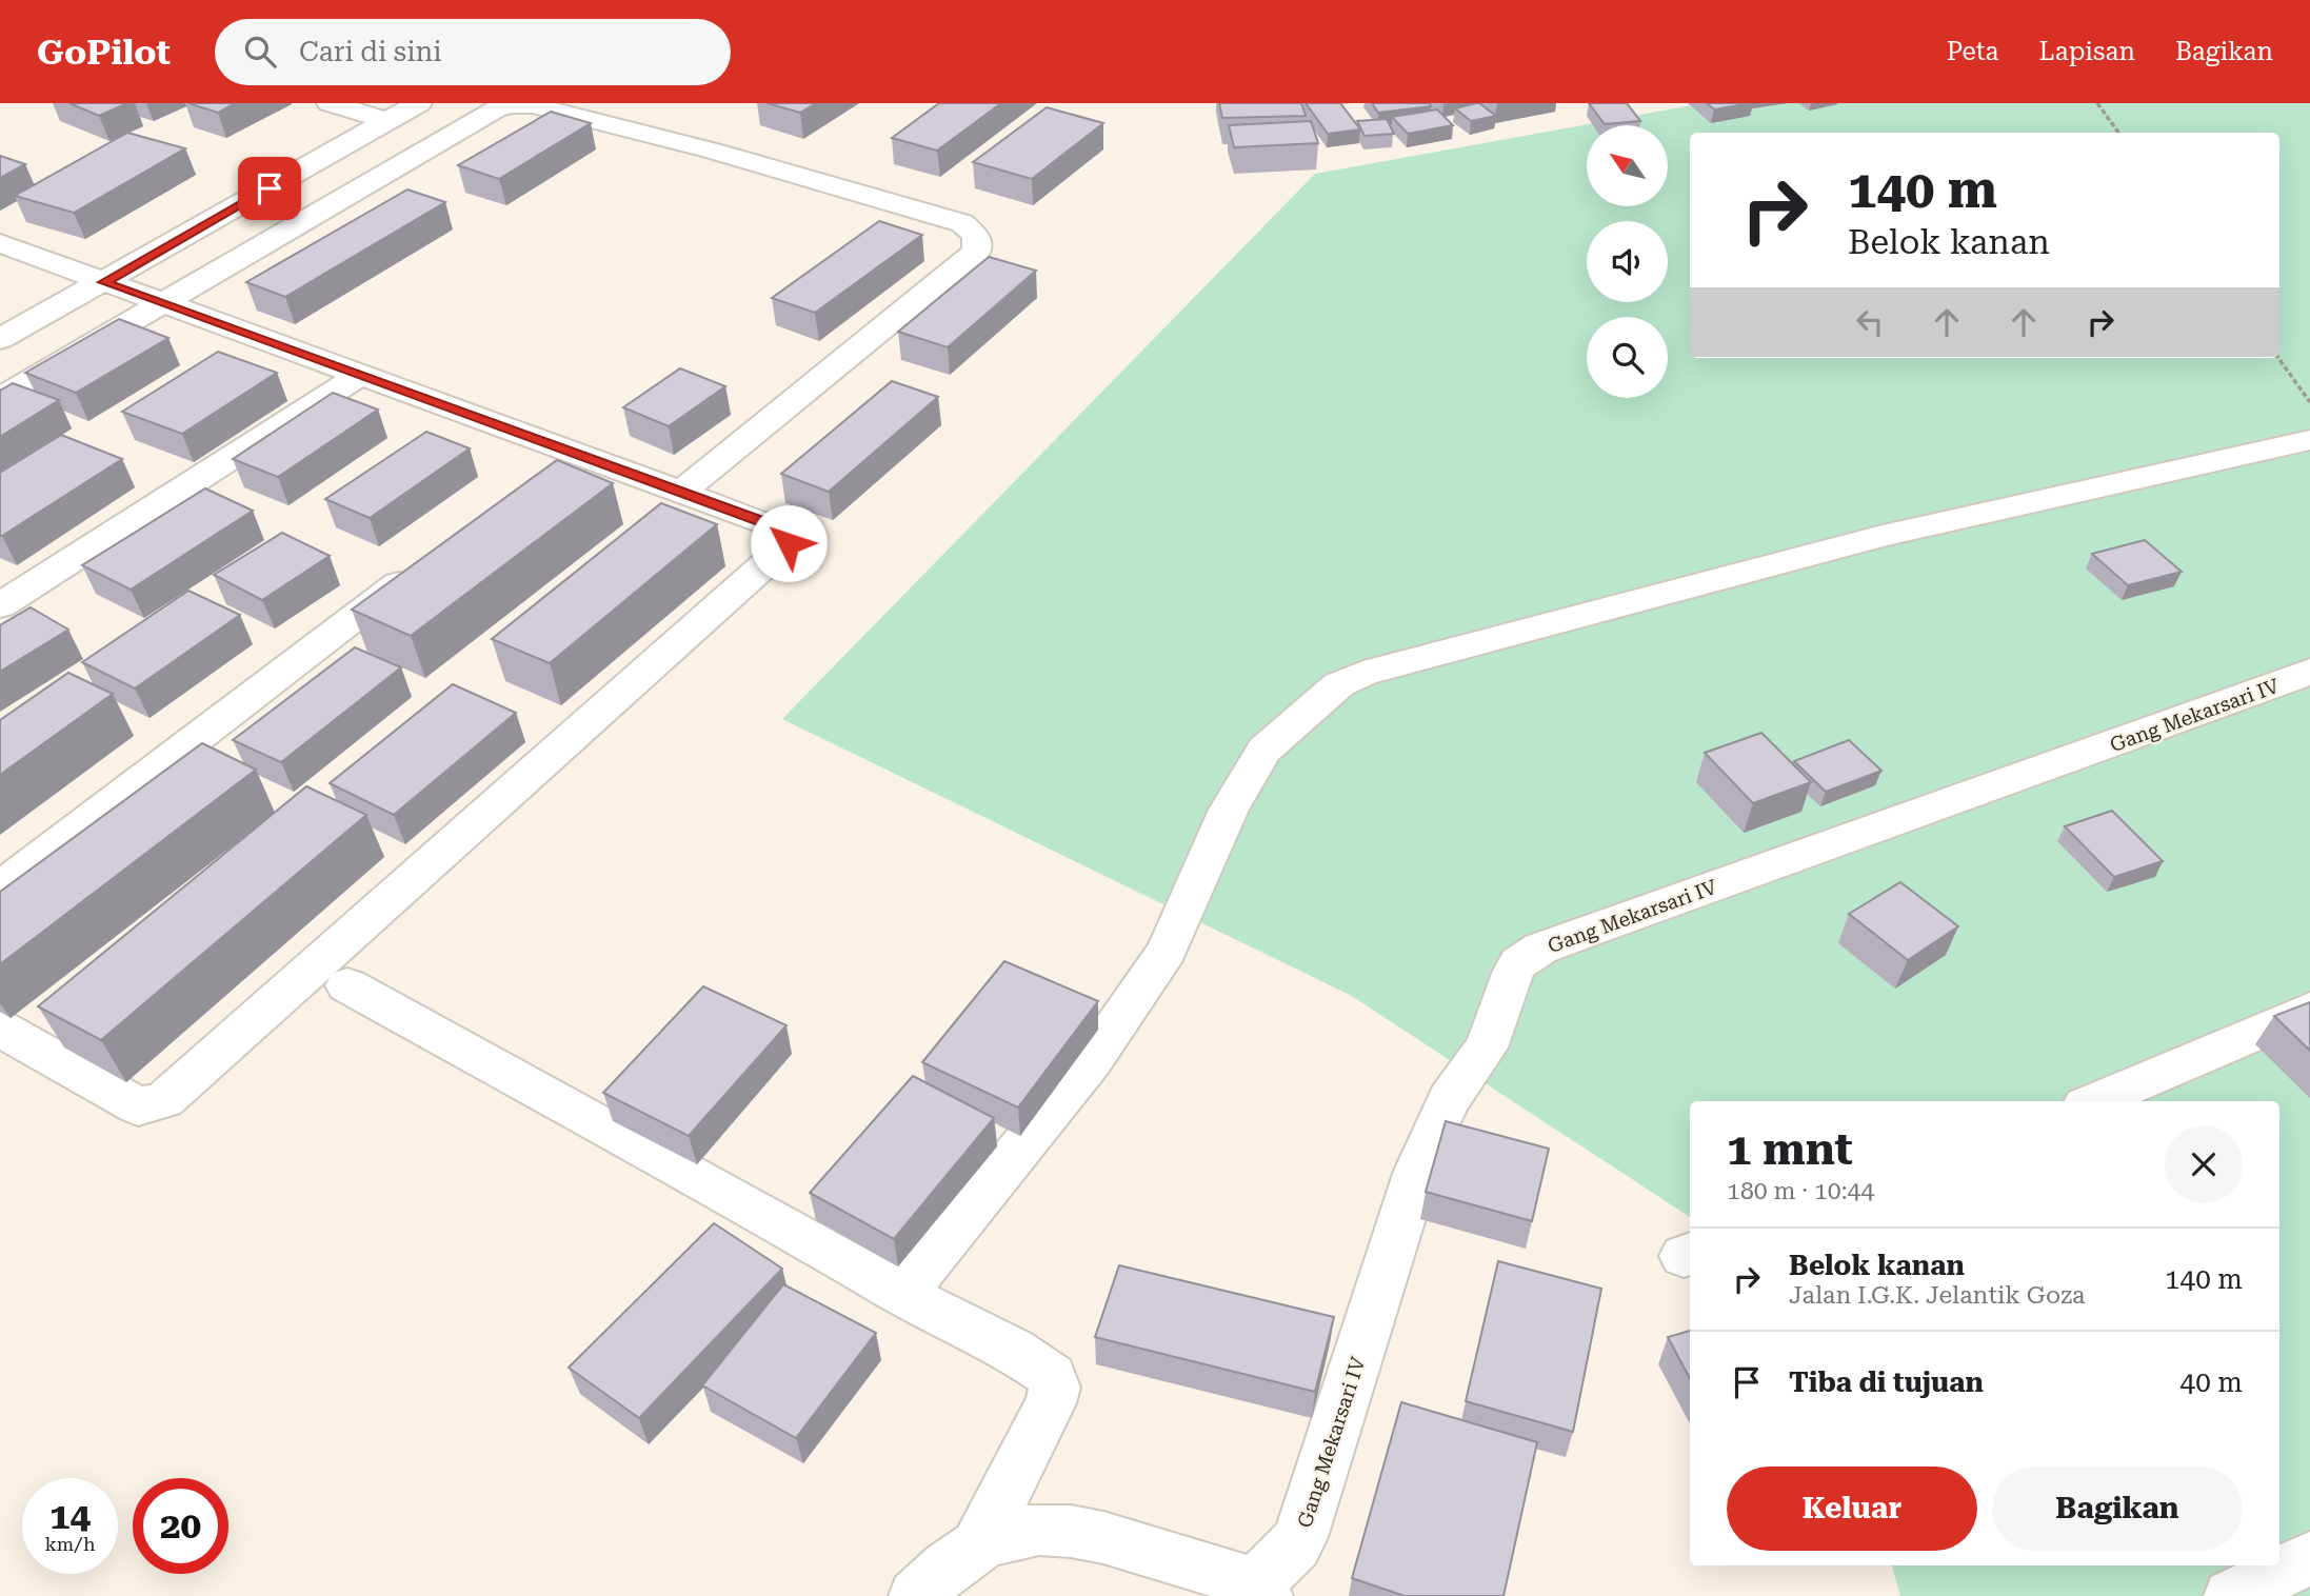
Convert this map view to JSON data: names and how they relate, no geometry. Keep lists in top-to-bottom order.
{
  "streets": {
    "street": ["Gang Mekarsari IV"]
  },
  "north": "top left",
  "page": {
    "header": "GoPilot",
    "search": "Cari di sini",
    "nav": ["Peta", "Lapisan", "Bagikan"],
    "turn": ["140 m", "Belok kanan"],
    "heading": ["1 mnt", "180 m · 10:44"],
    "list": [
      {
        "name": "Belok kanan",
        "note": "Jalan I.G.K. Jelantik Goza",
        "value": "140 m"
      },
      {
        "name": "Tiba di tujuan",
        "value": "40 m"
      }
    ],
    "buttons": ["Keluar", "Bagikan"],
    "speed": "14 km/h",
    "limit": "20"
  }
}
